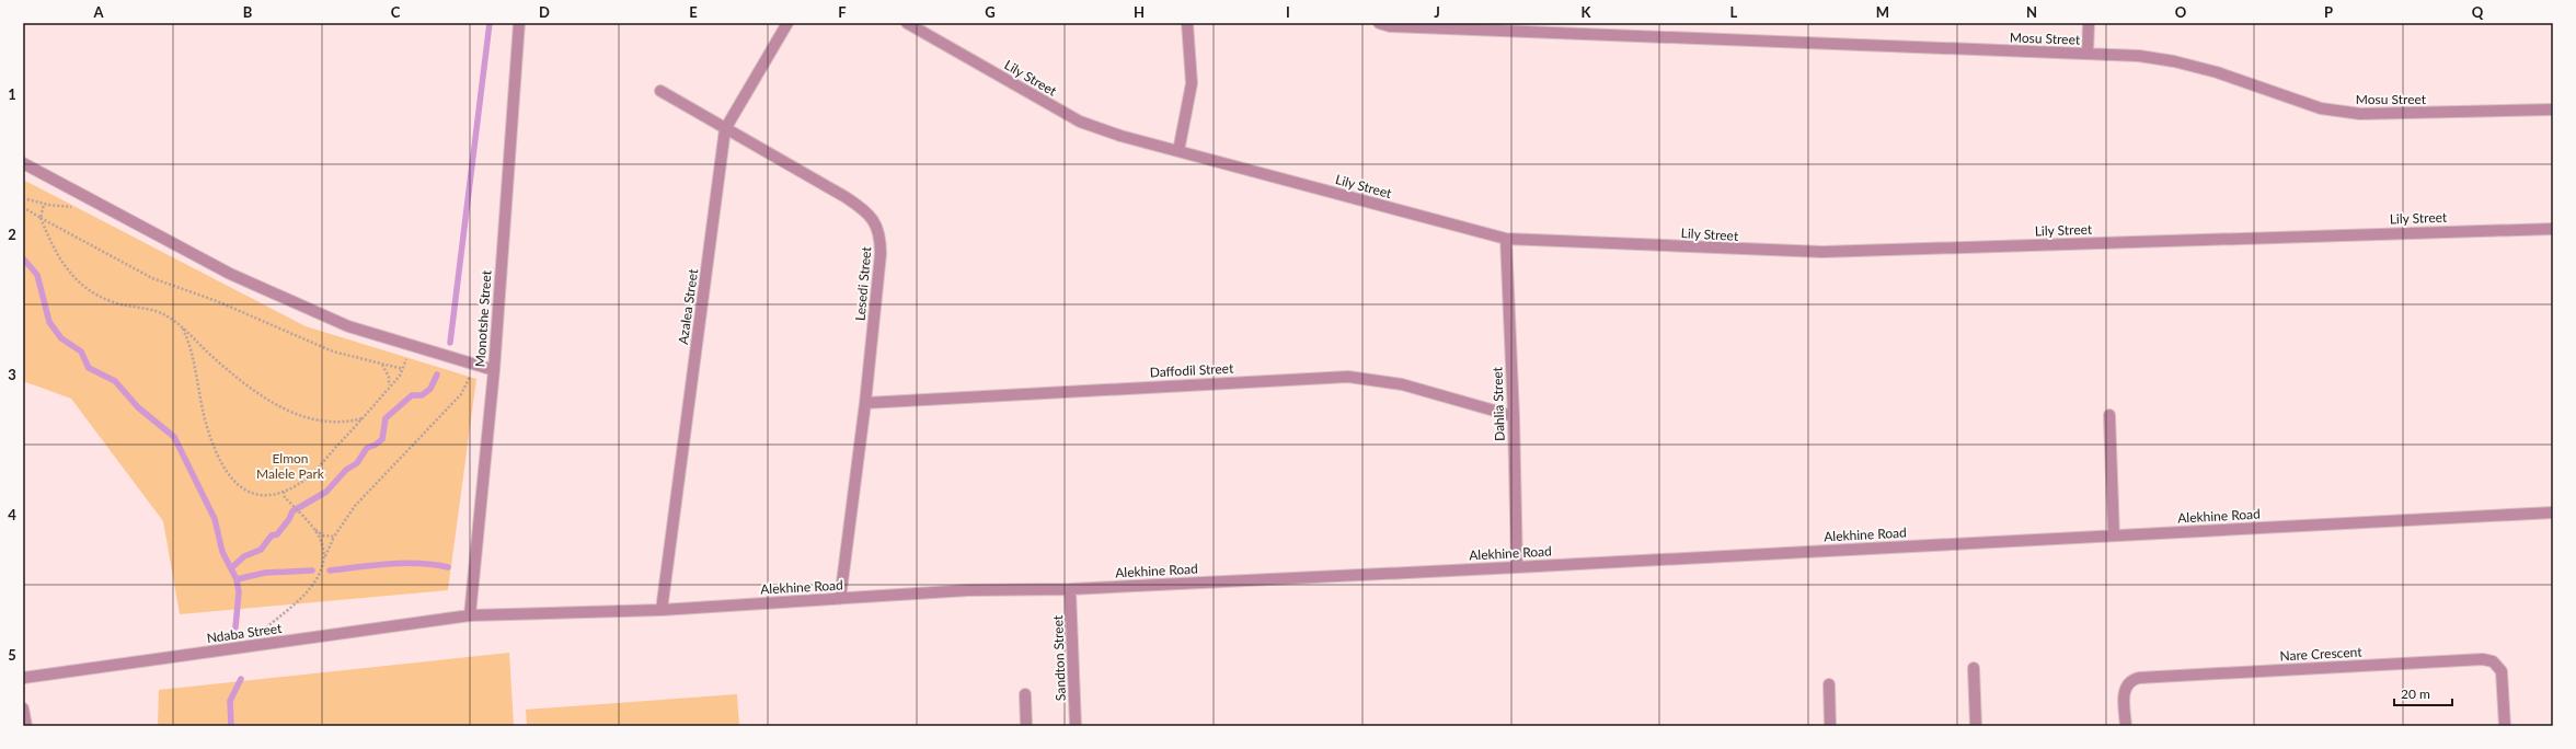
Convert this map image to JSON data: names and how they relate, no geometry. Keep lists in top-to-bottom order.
{
  "streets": {
    "street": [
      "Mosu Street",
      "Lily Street",
      "Lesedi Street",
      "Azalea Street",
      "Monotshe Street",
      "Daffodil Street",
      "Dahlia Street",
      "Alekhine Road",
      "Ndaba Street",
      "Nare Crescent",
      "Sandton Street"
    ]
  },
  "crossings": [
    ["Lily Street", "Dahlia Street"],
    ["Lesedi Street", "Azalea Street"],
    ["Lesedi Street", "Daffodil Street"],
    ["Lesedi Street", "Alekhine Road"],
    ["Azalea Street", "Alekhine Road"],
    ["Monotshe Street", "Alekhine Road"],
    ["Monotshe Street", "Ndaba Street"],
    ["Daffodil Street", "Dahlia Street"],
    ["Dahlia Street", "Alekhine Road"],
    ["Alekhine Road", "Ndaba Street"],
    ["Alekhine Road", "Sandton Street"]
  ],
  "parks": ["Elmon Malele Park"],
  "scale_bar": "20 m",
  "grid": {
    "columns": [
      "A",
      "B",
      "C",
      "D",
      "E",
      "F",
      "G",
      "H",
      "I",
      "J",
      "K",
      "L",
      "M",
      "N",
      "O",
      "P",
      "Q"
    ],
    "rows": [
      "1",
      "2",
      "3",
      "4",
      "5"
    ]
  }
}
